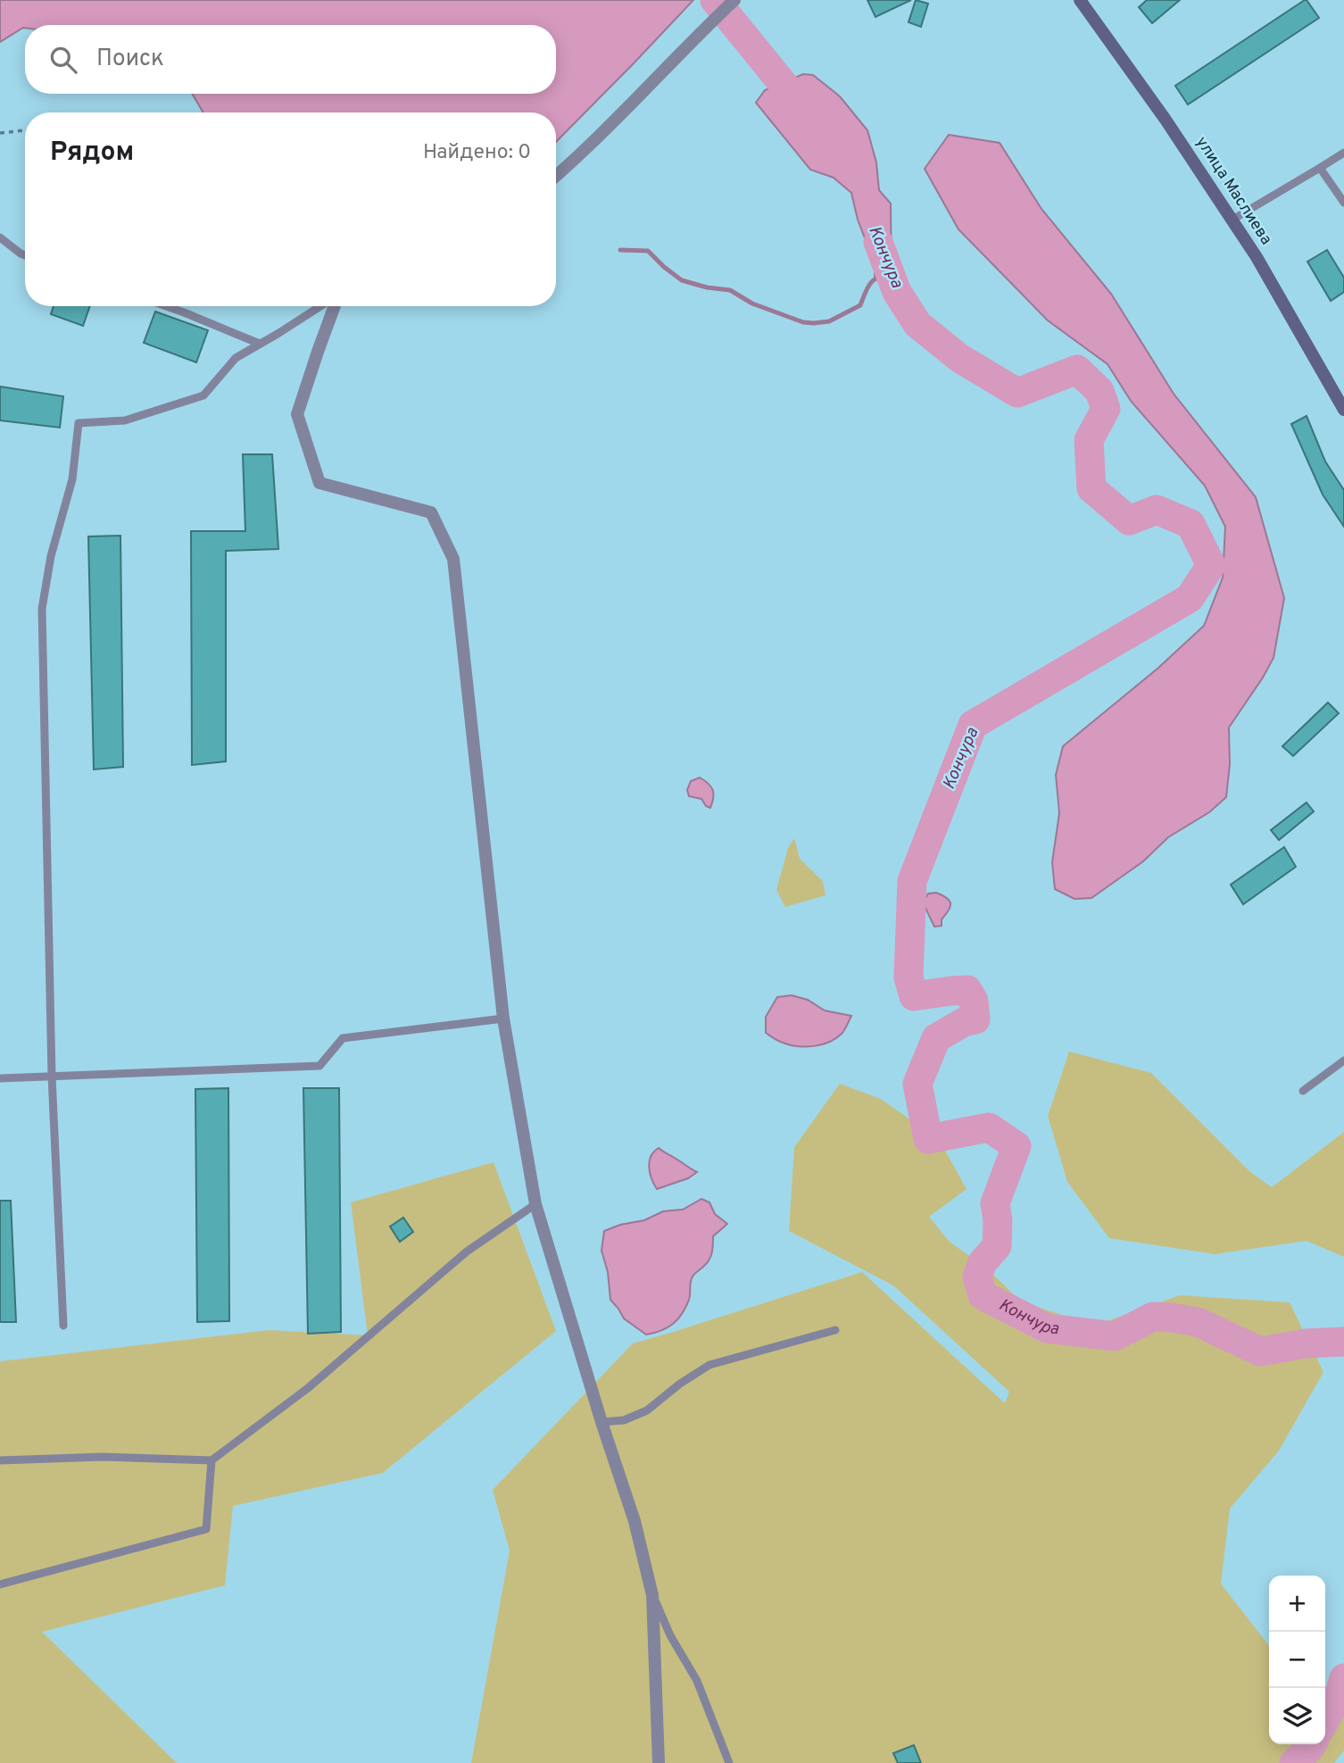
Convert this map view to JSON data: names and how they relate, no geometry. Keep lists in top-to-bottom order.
{
  "streets": {
    "street": ["улица Маслиева"]
  },
  "water": ["Кончура"],
  "page": {
    "search": "Поиск",
    "heading": ["Рядом", "Найдено: 0"],
    "map_buttons": ["+", "−"]
  }
}
